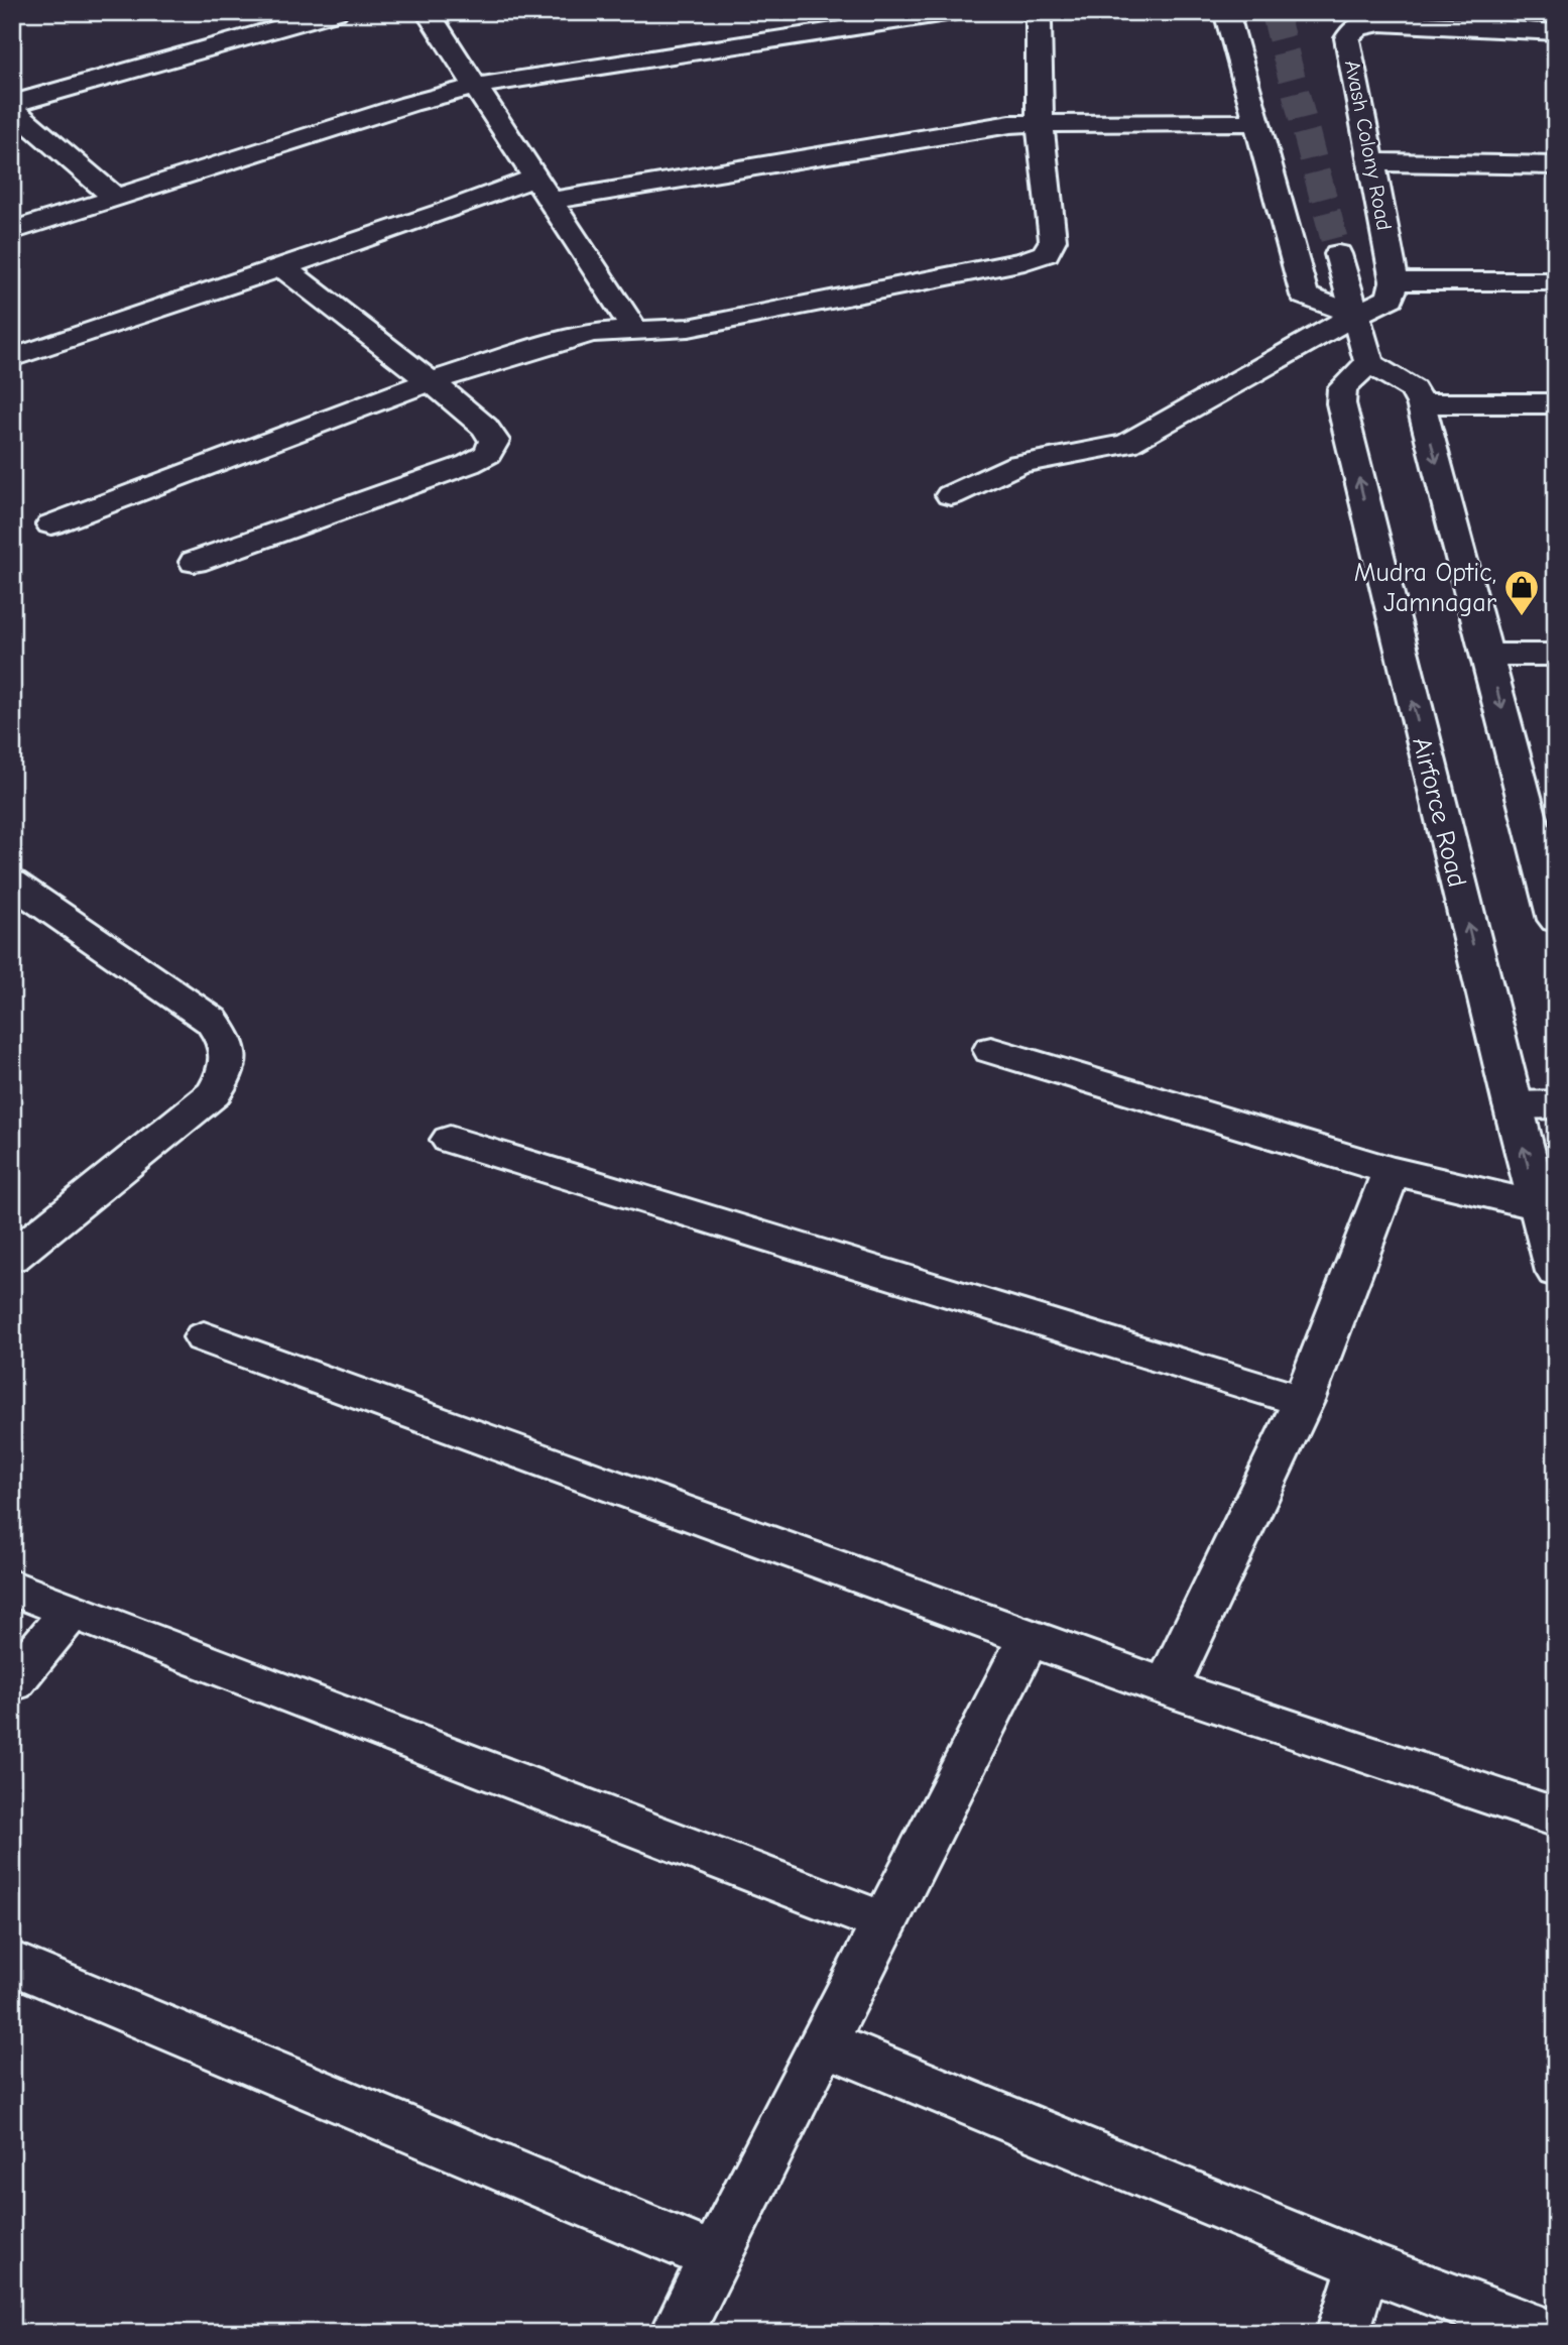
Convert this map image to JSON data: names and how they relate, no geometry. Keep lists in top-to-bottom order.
{
  "streets": {
    "street": ["Avash Colony Road", "Airforce Road"]
  },
  "places": {
    "shop": ["Mudra Optic, Jamnagar"]
  }
}
